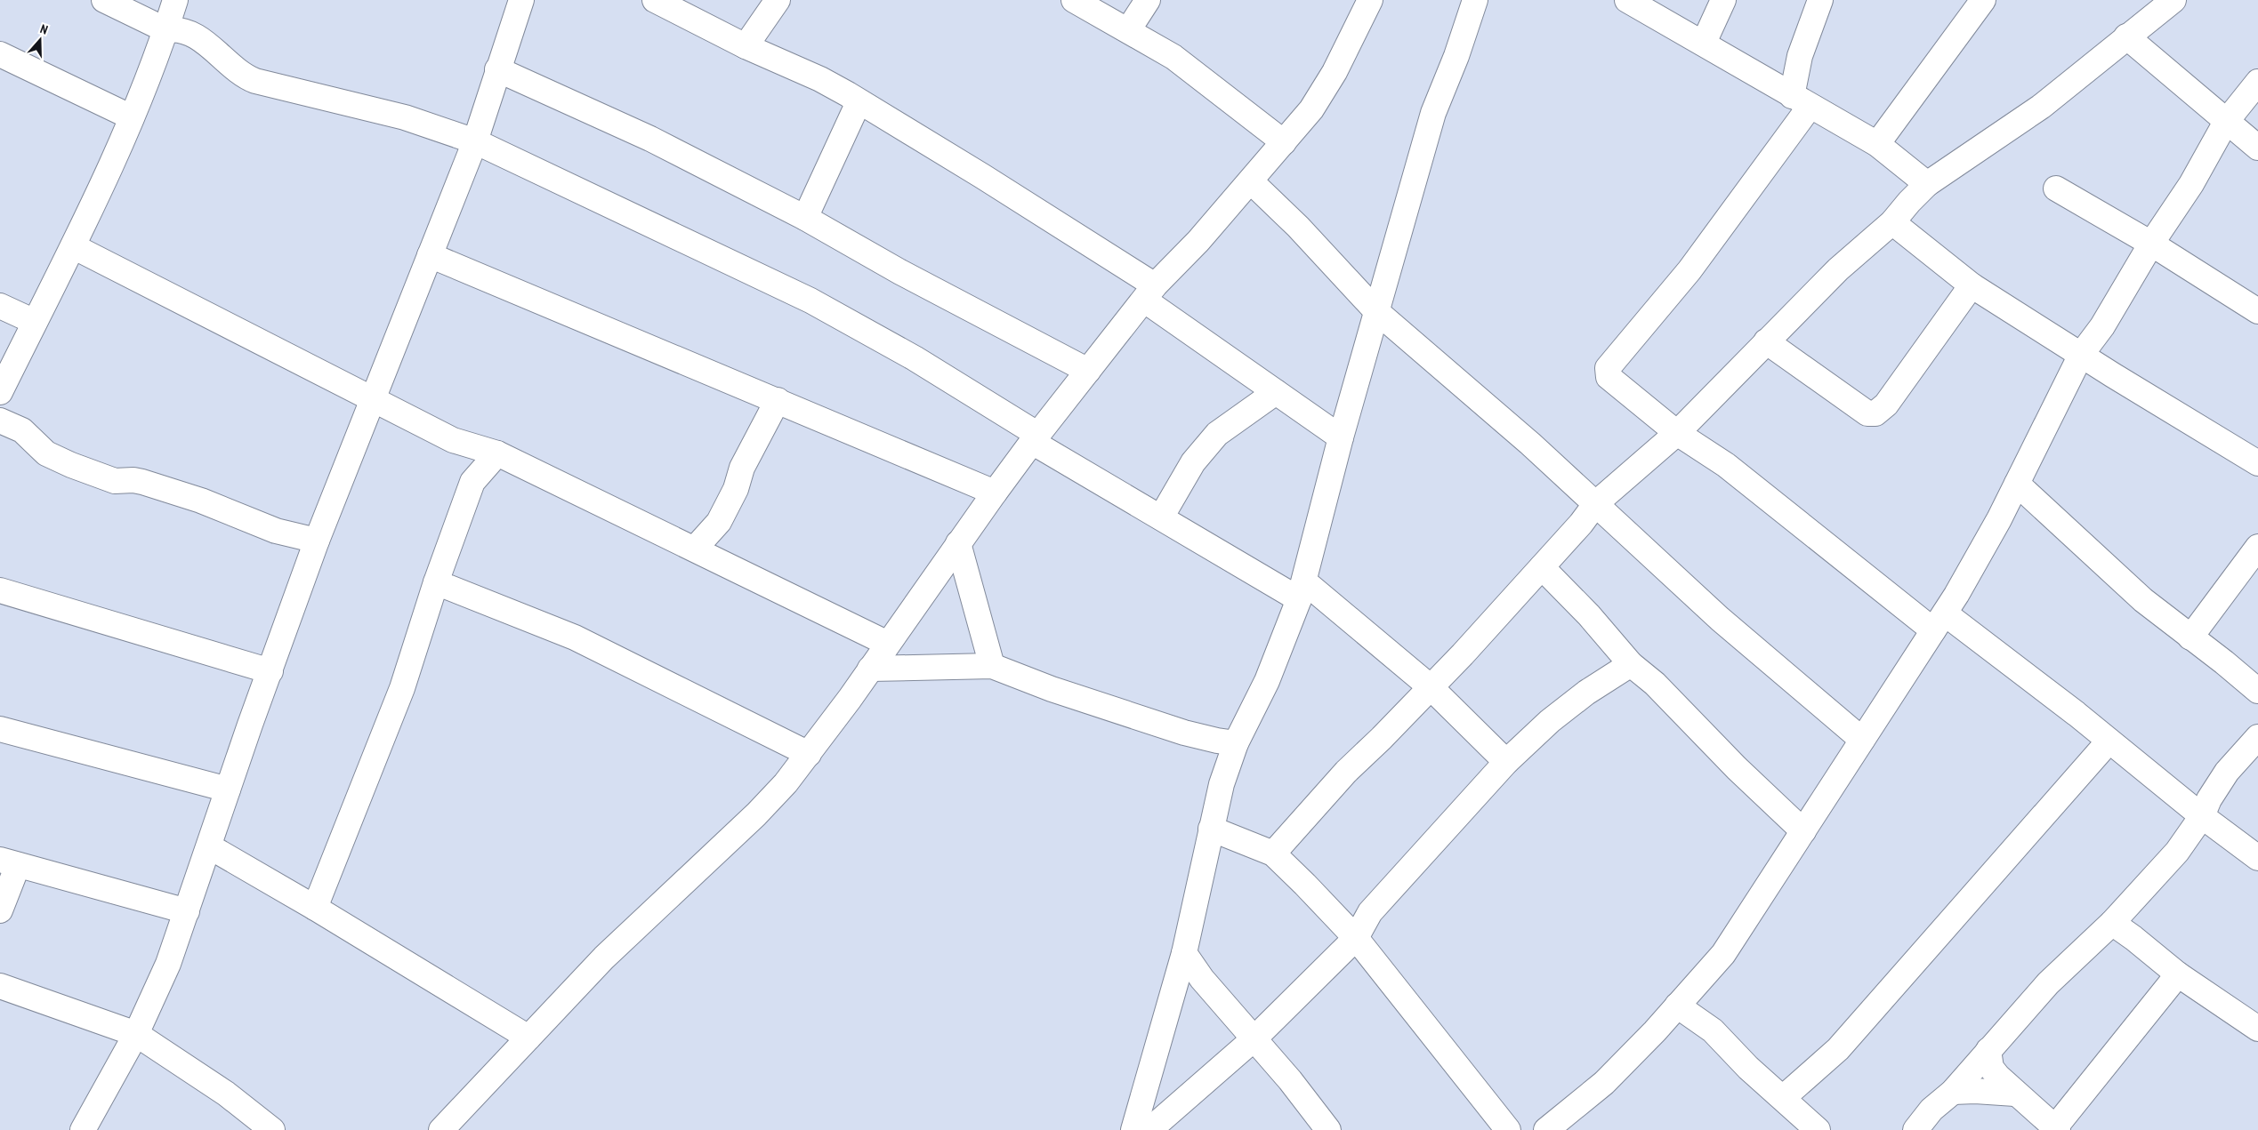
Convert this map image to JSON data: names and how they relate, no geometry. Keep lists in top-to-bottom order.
{
  "north": "top"
}
